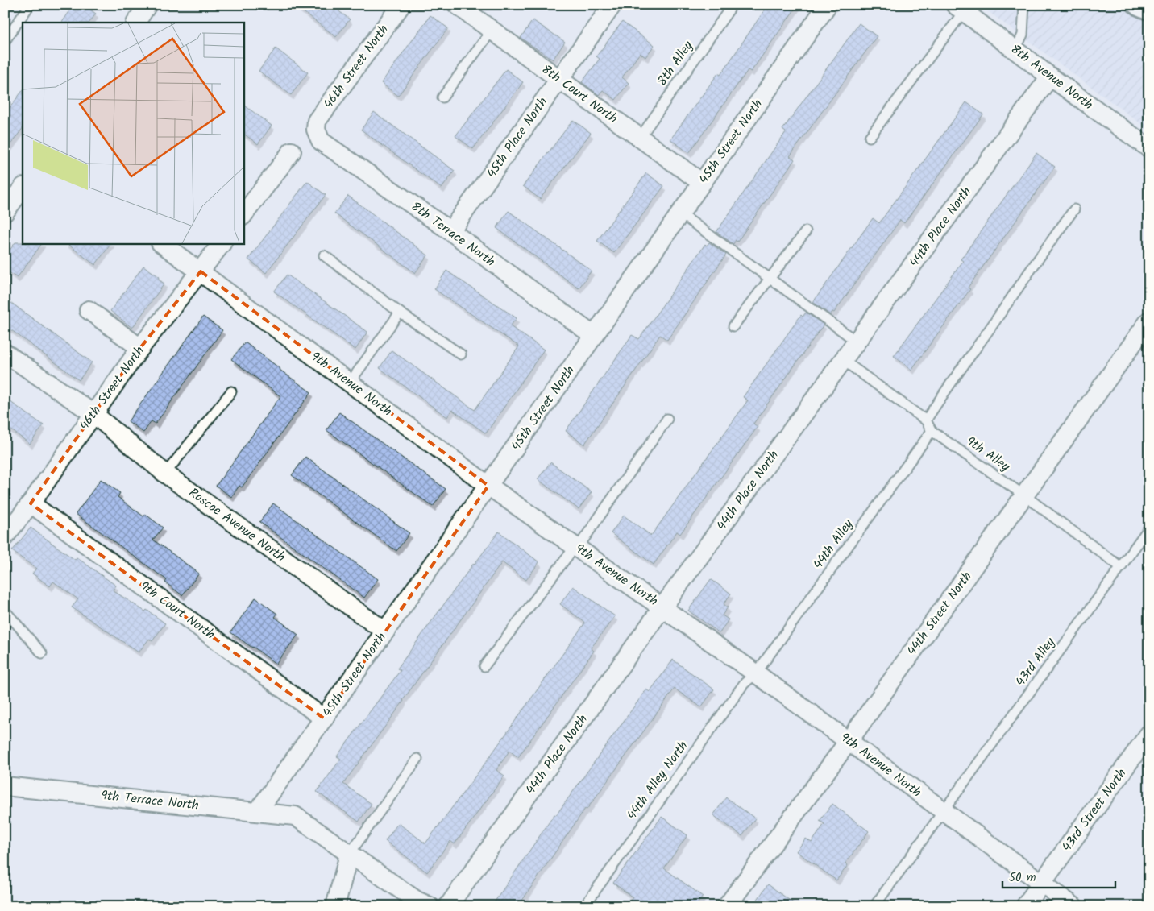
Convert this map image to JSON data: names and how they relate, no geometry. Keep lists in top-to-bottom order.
{
  "streets": {
    "street": [
      "46th Street North",
      "8th Avenue North",
      "8th Court North",
      "45th Place North",
      "45th Street North",
      "44th Place North",
      "8th Terrace North",
      "9th Avenue North",
      "Roscoe Avenue North",
      "9th Court North",
      "44th Street North",
      "9th Terrace North",
      "43rd Street North"
    ],
    "lane": [
      "8th Alley",
      "9th Alley",
      "44th Alley",
      "43rd Alley",
      "44th Alley North"
    ]
  },
  "crossings": [
    ["8th Alley", "8th Court North"],
    ["46th Street North", "8th Terrace North"],
    ["46th Street North", "9th Avenue North"],
    ["46th Street North", "Roscoe Avenue North"],
    ["46th Street North", "9th Court North"],
    ["8th Avenue North", "44th Place North"],
    ["8th Court North", "45th Place North"],
    ["8th Court North", "45th Street North"],
    ["45th Place North", "8th Terrace North"],
    ["45th Street North", "8th Terrace North"],
    ["45th Street North", "9th Avenue North"],
    ["45th Street North", "Roscoe Avenue North"],
    ["45th Street North", "9th Court North"],
    ["45th Street North", "9th Terrace North"],
    ["44th Place North", "9th Avenue North"],
    ["44th Place North", "9th Alley"],
    ["9th Avenue North", "44th Alley"],
    ["9th Avenue North", "44th Street North"],
    ["9th Avenue North", "43rd Alley"],
    ["9th Avenue North", "44th Alley North"],
    ["9th Avenue North", "43rd Street North"],
    ["9th Alley", "44th Alley"],
    ["9th Alley", "44th Street North"],
    ["9th Alley", "43rd Alley"],
    ["44th Alley", "44th Alley North"]
  ],
  "scale_bar": "50 m"
}
